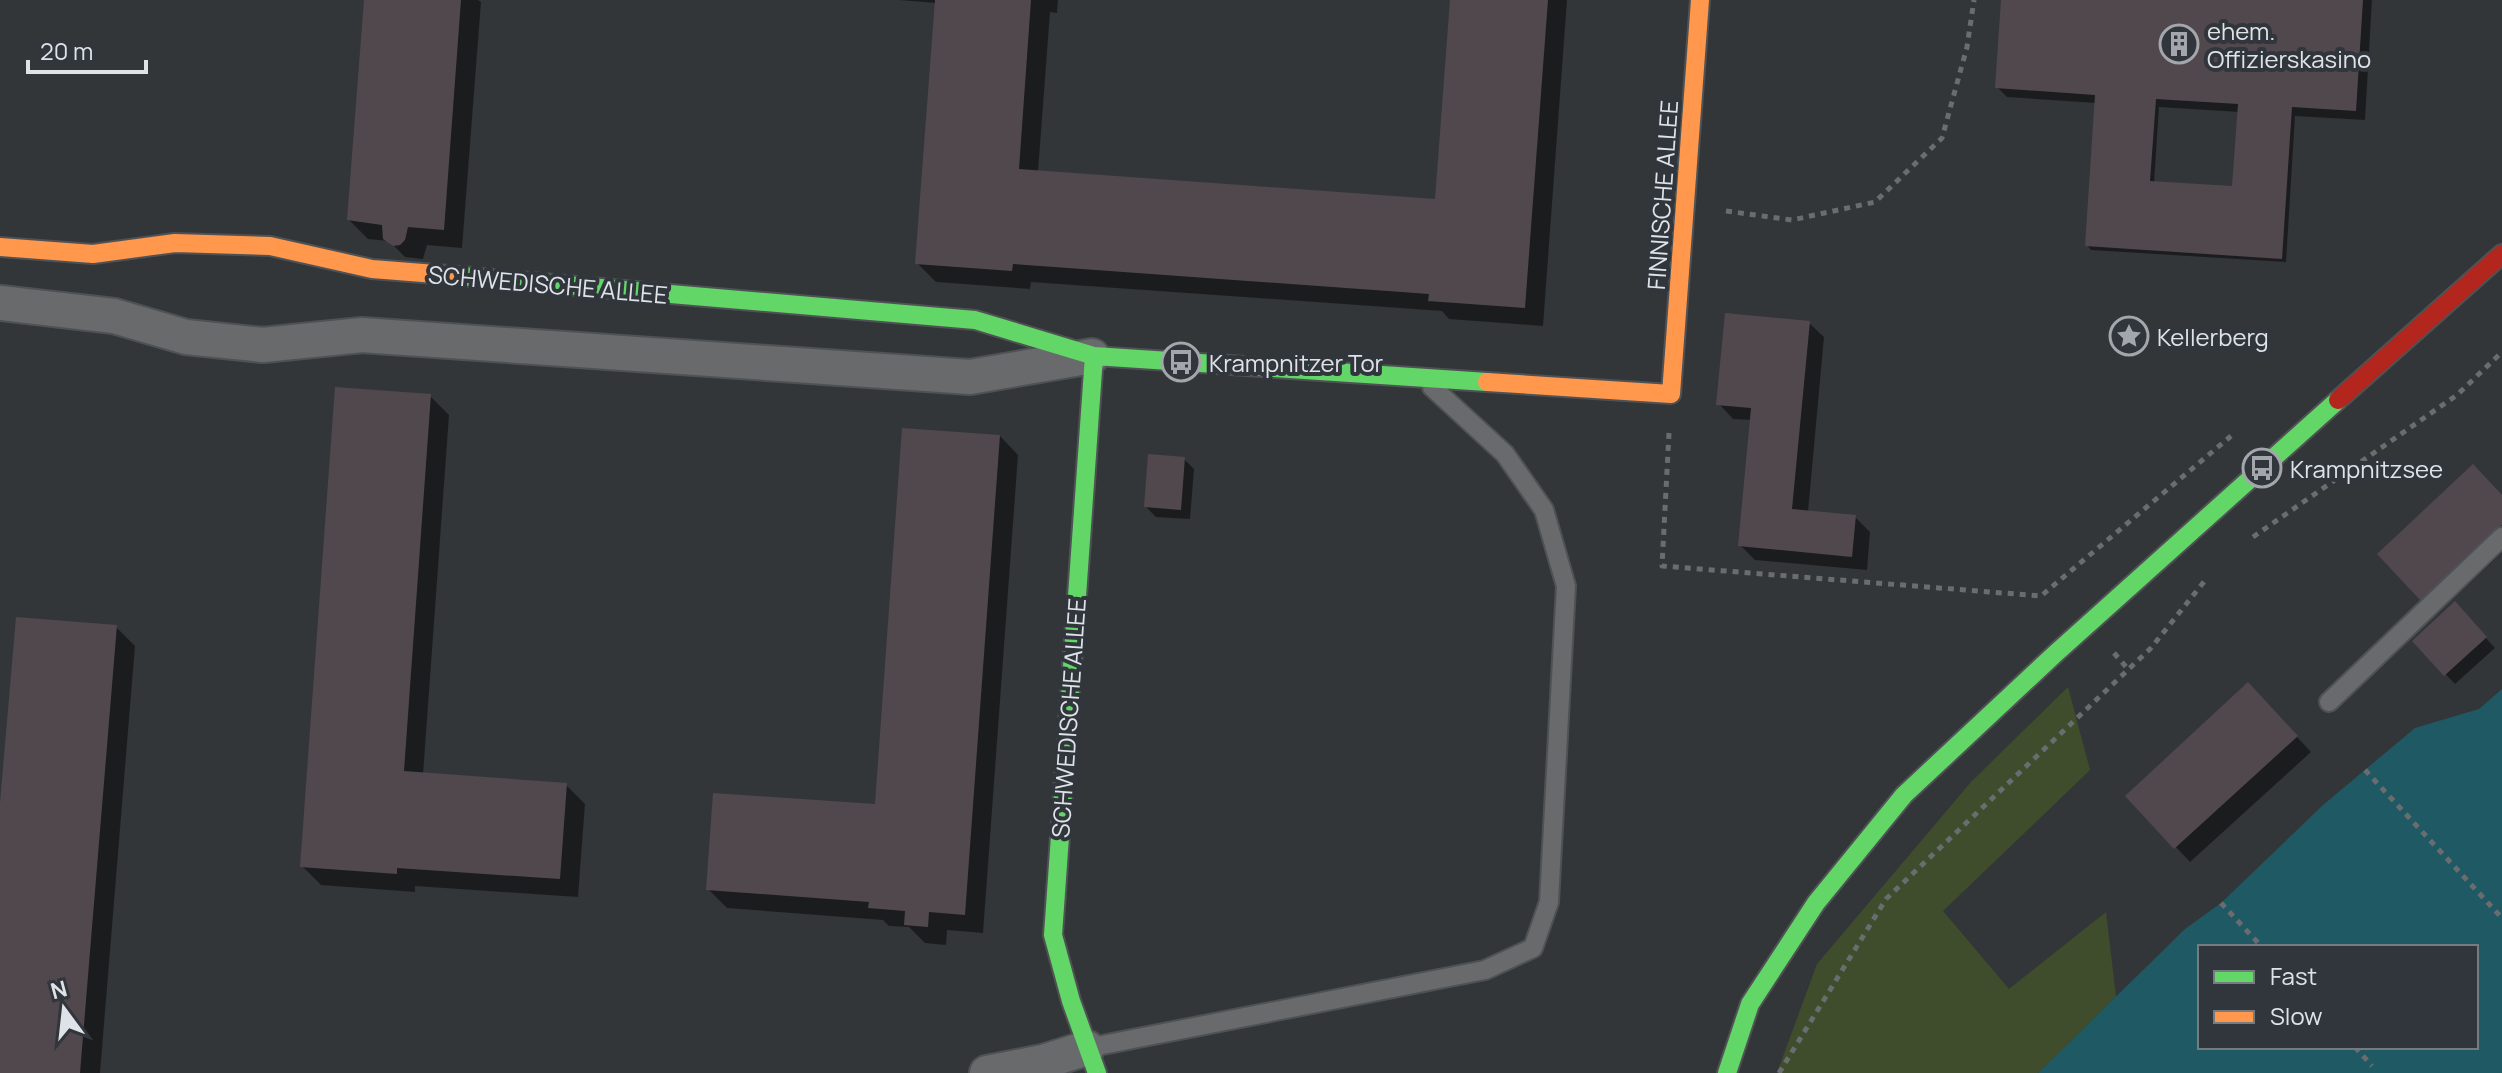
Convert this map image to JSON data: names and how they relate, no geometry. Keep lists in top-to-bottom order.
{
  "streets": {
    "street": ["FINNISCHE ALLEE", "SCHWEDISCHE ALLEE"]
  },
  "crossings": [
    ["FINNISCHE ALLEE", "SCHWEDISCHE ALLEE"]
  ],
  "places": {
    "building": ["ehem. Offizierskasino"],
    "place": ["Kellerberg"],
    "bus stop": ["Krampnitzer Tor", "Krampnitzsee"]
  },
  "legend": ["Fast", "Slow"],
  "scale_bar": "20 m",
  "north": "top"
}
